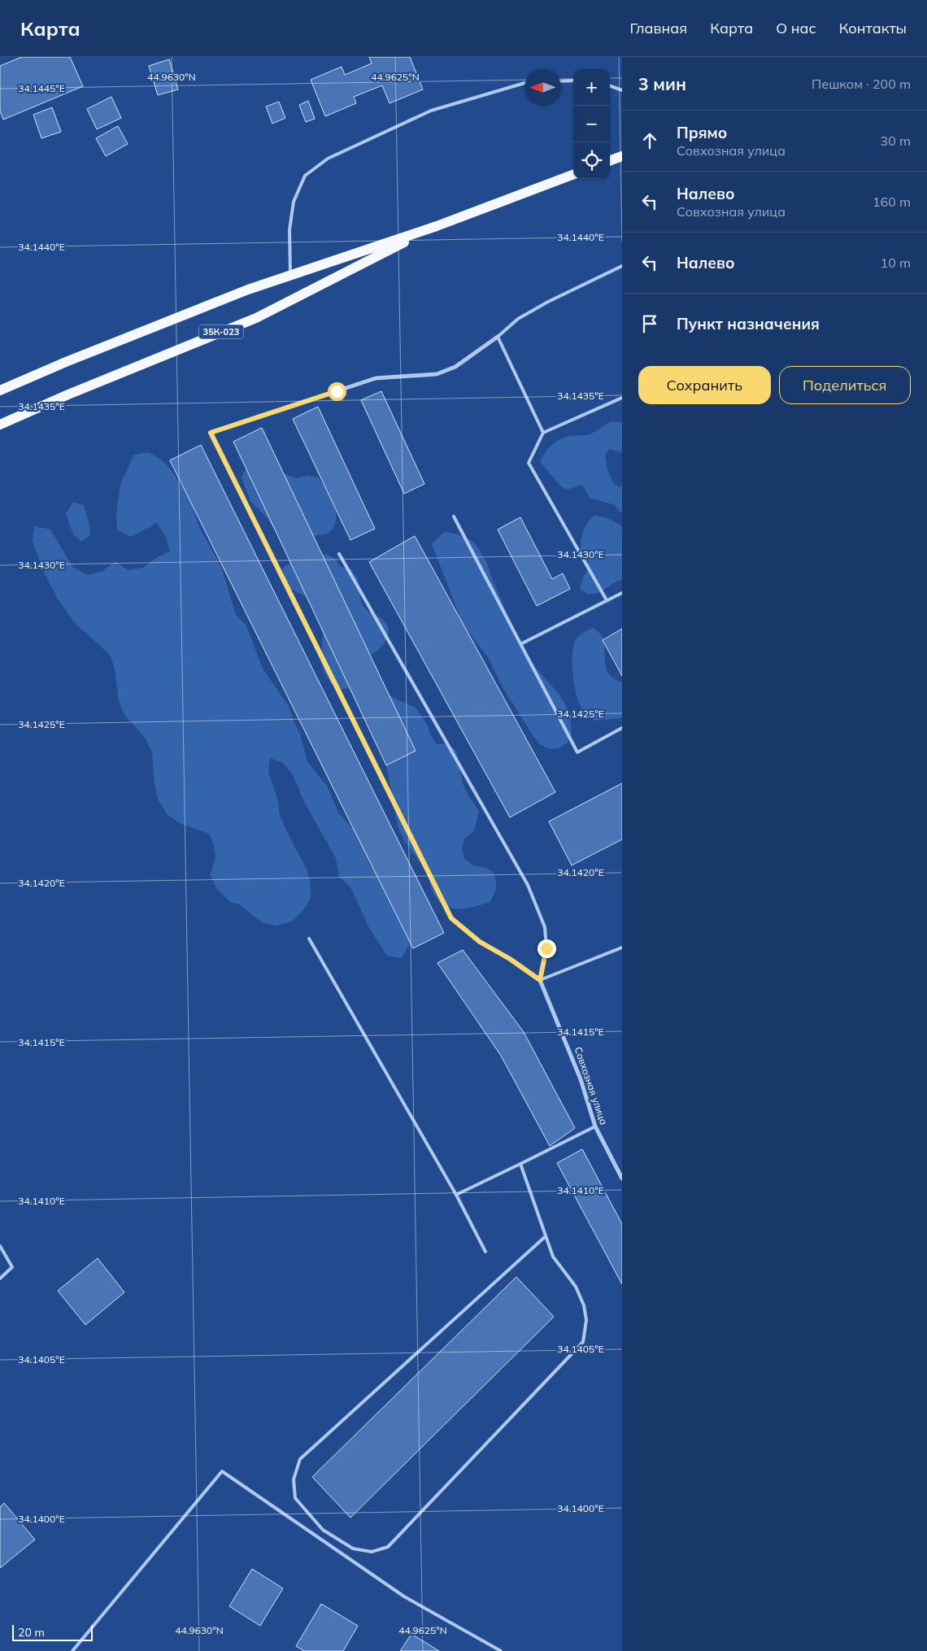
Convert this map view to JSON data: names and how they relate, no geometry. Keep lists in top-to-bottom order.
{
  "streets": {
    "main road": ["35К-023"],
    "street": ["Совхозная улица"]
  },
  "scale_bar": "20 m",
  "north": "left",
  "page": {
    "header": "Карта",
    "nav": [
      "Главная",
      "Карта",
      "О нас",
      "Контакты"
    ],
    "heading": ["3 мин", "Пешком · 200 m"],
    "map_buttons": ["+", "−"],
    "list": [
      ["Прямо", "Совхозная улица", "30 m"],
      ["Налево", "Совхозная улица", "160 m"],
      ["Налево", "10 m"],
      "Пункт назначения"
    ],
    "buttons": ["Сохранить", "Поделиться"],
    "scale": "20 m"
  },
  "coordinates": [
    "44.9630°N",
    "44.9625°N",
    "34.1445°E",
    "34.1440°E",
    "34.1435°E",
    "34.1430°E",
    "34.1425°E",
    "34.1420°E",
    "34.1415°E",
    "34.1410°E",
    "34.1405°E",
    "34.1400°E"
  ]
}
